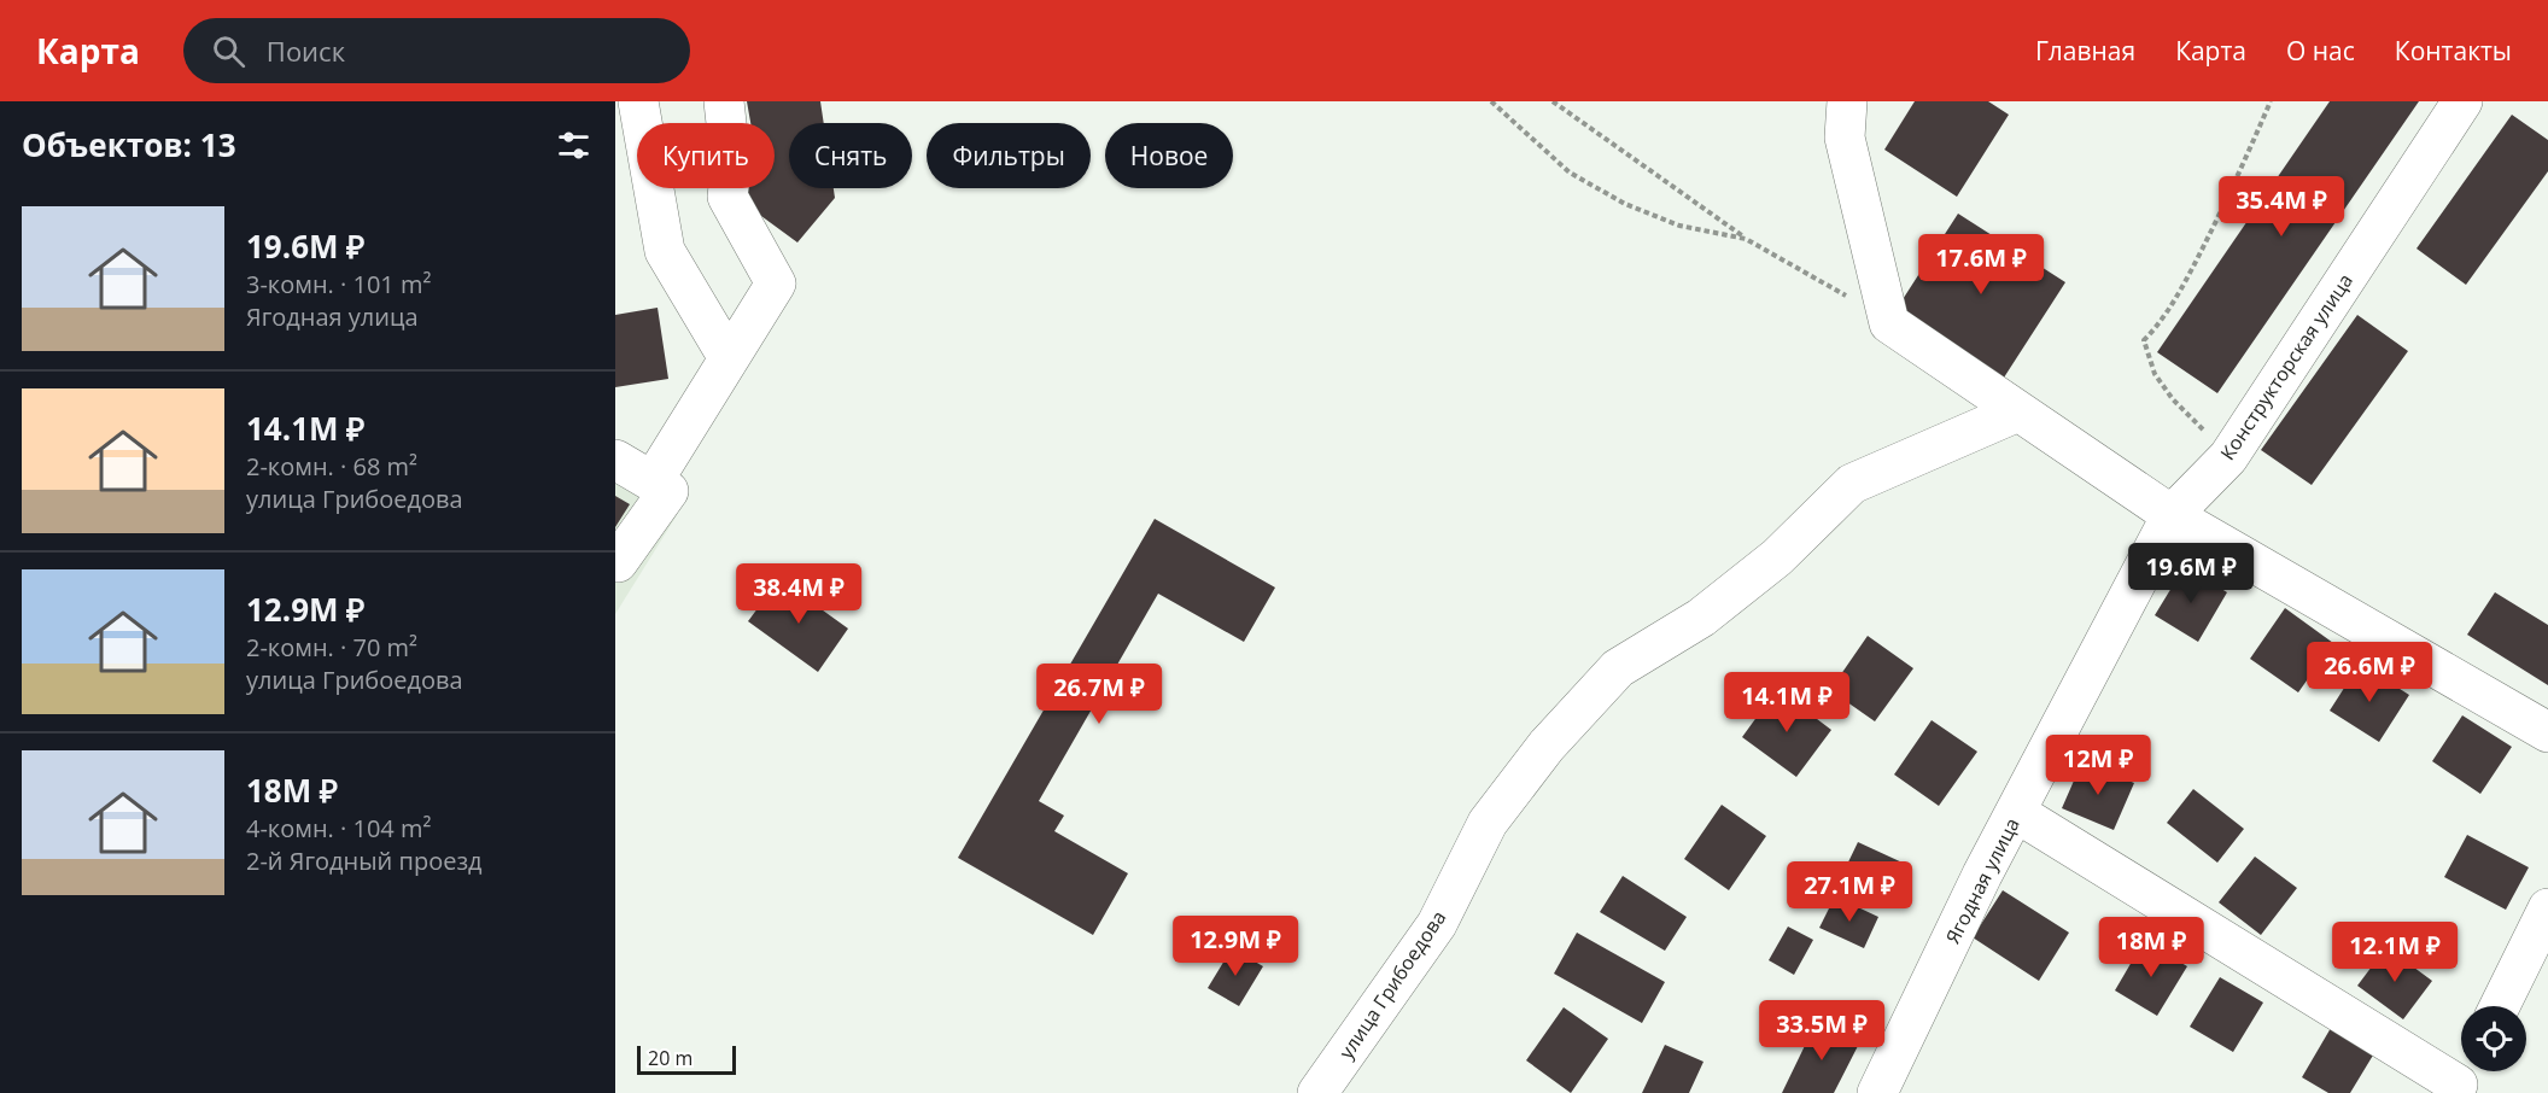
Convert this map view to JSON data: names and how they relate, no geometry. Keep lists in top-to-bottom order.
{
  "streets": {
    "street": ["Конструкторская улица", "Ягодная улица", "улица Грибоедова"]
  },
  "crossings": [
    ["Конструкторская улица", "Ягодная улица"]
  ],
  "scale_bar": "20 m",
  "page": {
    "header": "Карта",
    "search": "Поиск",
    "nav": [
      "Главная",
      "Карта",
      "О нас",
      "Контакты"
    ],
    "heading": "Объектов: 13",
    "chip": [
      "Купить",
      "Снять",
      "Фильтры",
      "Новое"
    ],
    "price": [
      "35.4M ₽",
      "17.6M ₽",
      "19.6M ₽",
      "38.4M ₽",
      "26.6M ₽",
      "26.7M ₽",
      "14.1M ₽",
      "12M ₽",
      "27.1M ₽",
      "12.9M ₽",
      "18M ₽",
      "12.1M ₽",
      "33.5M ₽"
    ],
    "list": [
      {
        "name": "19.6M ₽",
        "note": "3-комн. · 101 m² · Ягодная улица"
      },
      {
        "name": "14.1M ₽",
        "note": "2-комн. · 68 m² · улица Грибоедова"
      },
      {
        "name": "12.9M ₽",
        "note": "2-комн. · 70 m² · улица Грибоедова"
      },
      {
        "name": "18M ₽",
        "note": "4-комн. · 104 m² · 2-й Ягодный проезд"
      }
    ],
    "scale": "20 m"
  }
}
